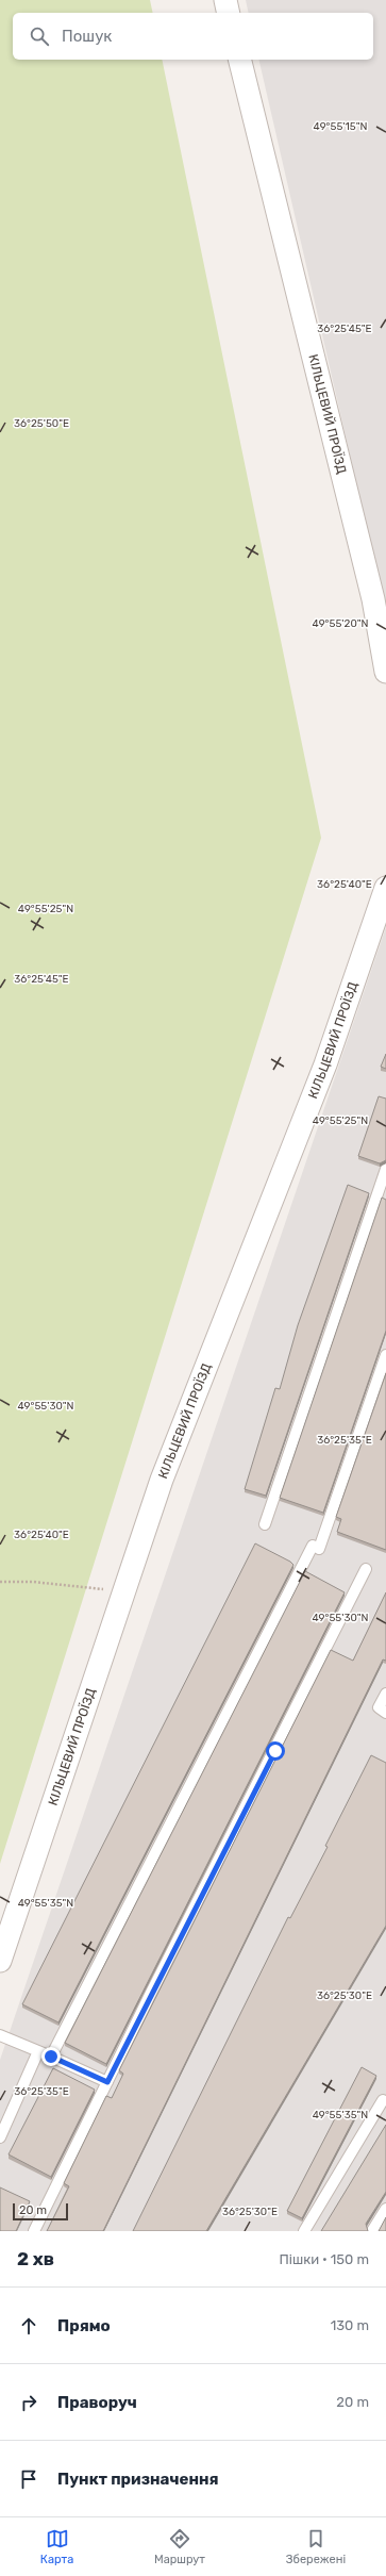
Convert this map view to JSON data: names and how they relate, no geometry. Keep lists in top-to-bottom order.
{
  "streets": {
    "street": ["КІЛЬЦЕВИЙ ПРОЇЗД"]
  },
  "scale_bar": "20 m",
  "page": {
    "search": "Пошук",
    "scale": "20 m",
    "heading": ["2 хв", "Пішки · 150 m"],
    "list": [
      ["Прямо", "130 m"],
      ["Праворуч", "20 m"],
      "Пункт призначення"
    ],
    "nav": ["Карта", "Маршрут", "Збережені"]
  },
  "coordinates": [
    "49°55'15\"N",
    "36°25'45\"E",
    "36°25'50\"E",
    "49°55'20\"N",
    "36°25'40\"E",
    "49°55'25\"N",
    "49°55'30\"N",
    "36°25'35\"E",
    "49°55'35\"N",
    "36°25'30\"E"
  ]
}
